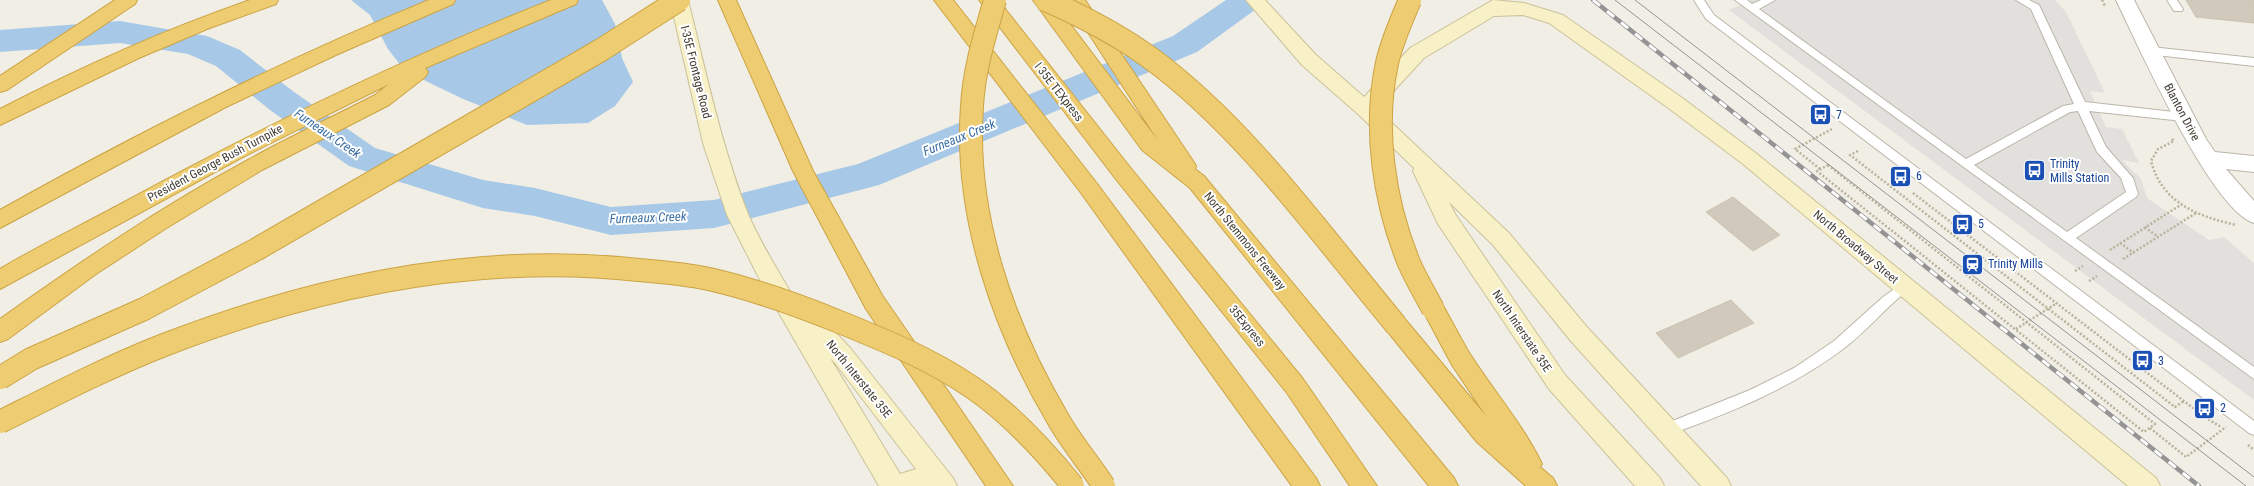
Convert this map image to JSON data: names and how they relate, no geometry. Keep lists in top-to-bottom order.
{
  "streets": {
    "highway": [
      "I 35E TEXpress",
      "President George Bush Turnpike",
      "North Stemmons Freeway",
      "35Express"
    ],
    "main road": ["I-35E Frontage Road", "North Broadway Street", "North Interstate 35E"],
    "street": ["Blanton Drive"]
  },
  "crossings": [
    ["I-35E Frontage Road", "North Interstate 35E"],
    ["I 35E TEXpress", "35Express"]
  ],
  "water": ["Furneaux Creek"],
  "places": {
    "bus stop": [
      "7",
      "Trinity Mills Station",
      "6",
      "5",
      "3",
      "2"
    ],
    "station": ["Trinity Mills"]
  }
}
